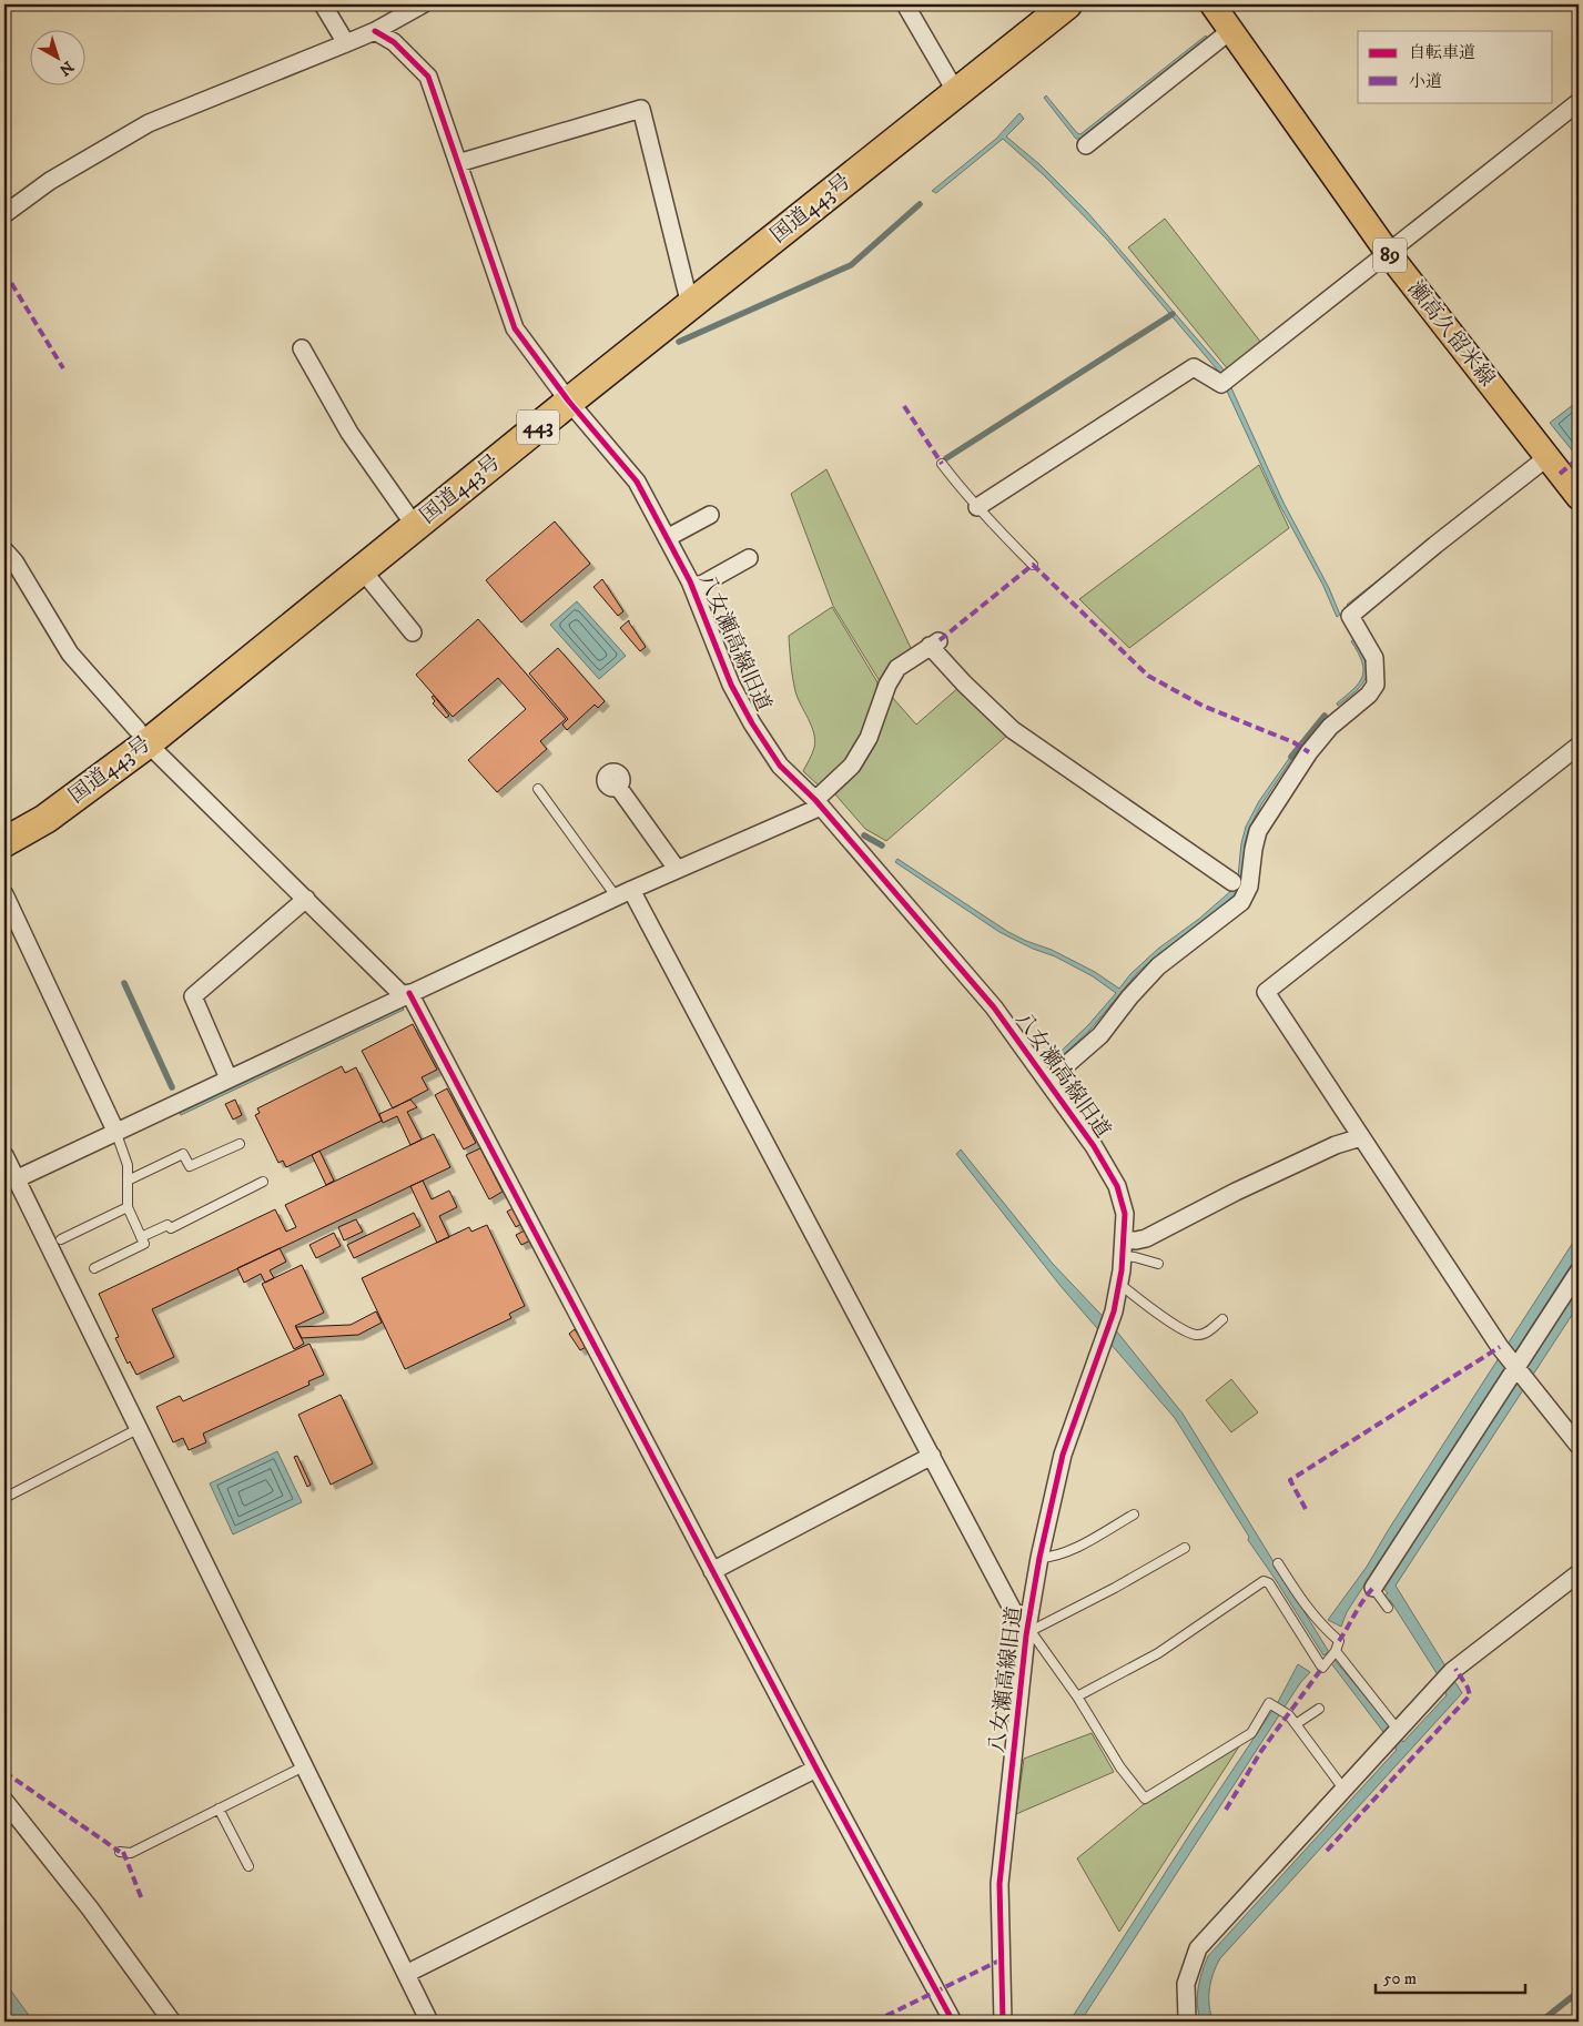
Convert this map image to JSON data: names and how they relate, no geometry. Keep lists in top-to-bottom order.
{
  "streets": {
    "highway": ["国道443号", "443"],
    "main road": ["89", "瀬高久留米線"],
    "street": ["八女瀬高線旧道"]
  },
  "crossings": [
    ["国道443号", "八女瀬高線旧道"]
  ],
  "legend": ["自転車道", "小道"],
  "scale_bar": "50 m",
  "north": "bottom right"
}
